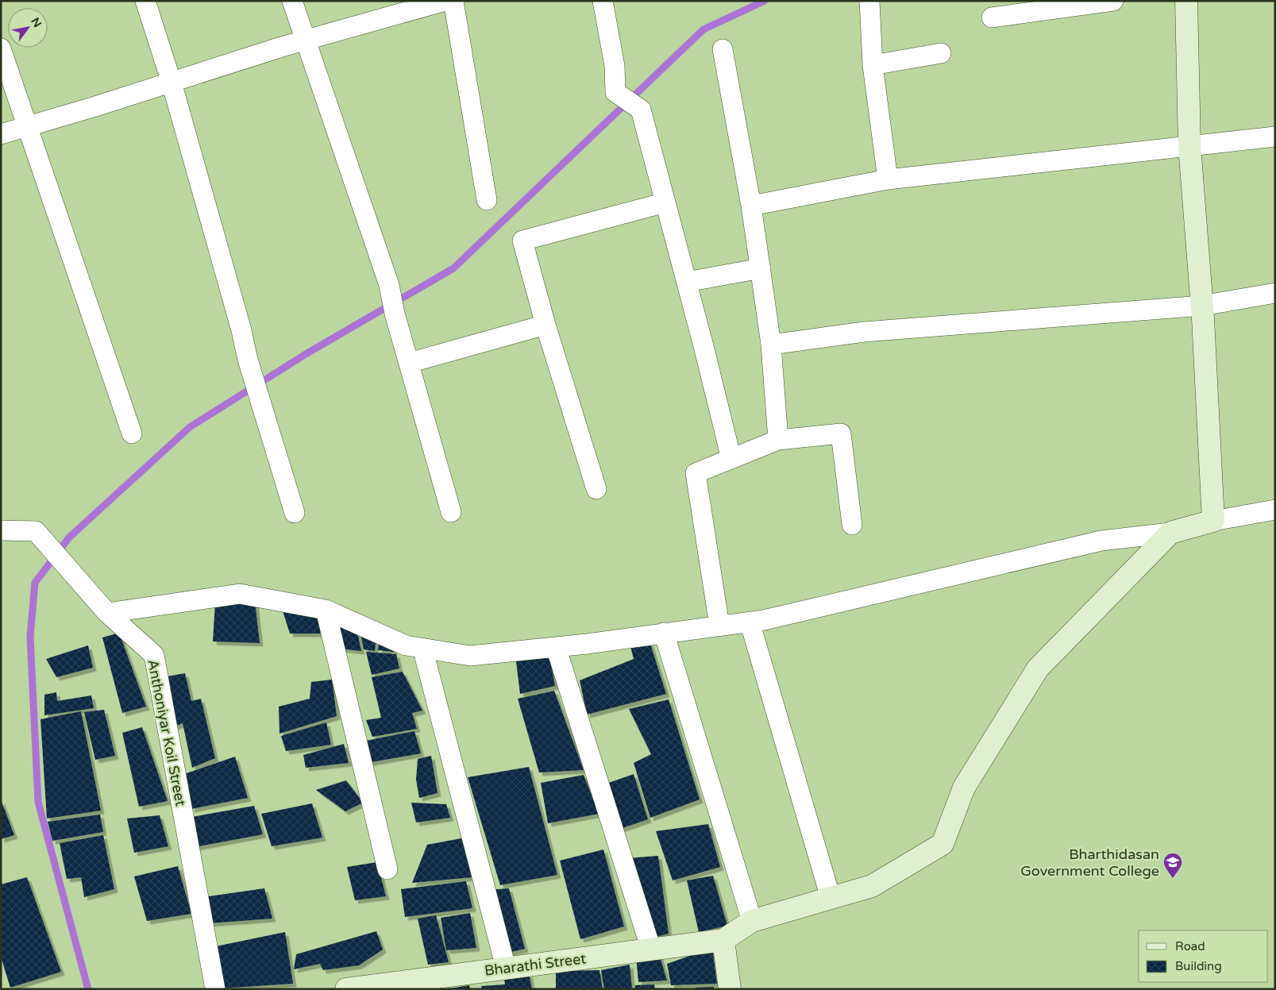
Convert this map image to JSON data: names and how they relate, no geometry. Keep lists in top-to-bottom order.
{
  "streets": {
    "street": ["Anthoniyar Koil Street", "Bharathi Street"]
  },
  "places": {
    "school or university": ["Bharthidasan Government College"]
  },
  "legend": ["Road", "Building"],
  "north": "top right"
}
